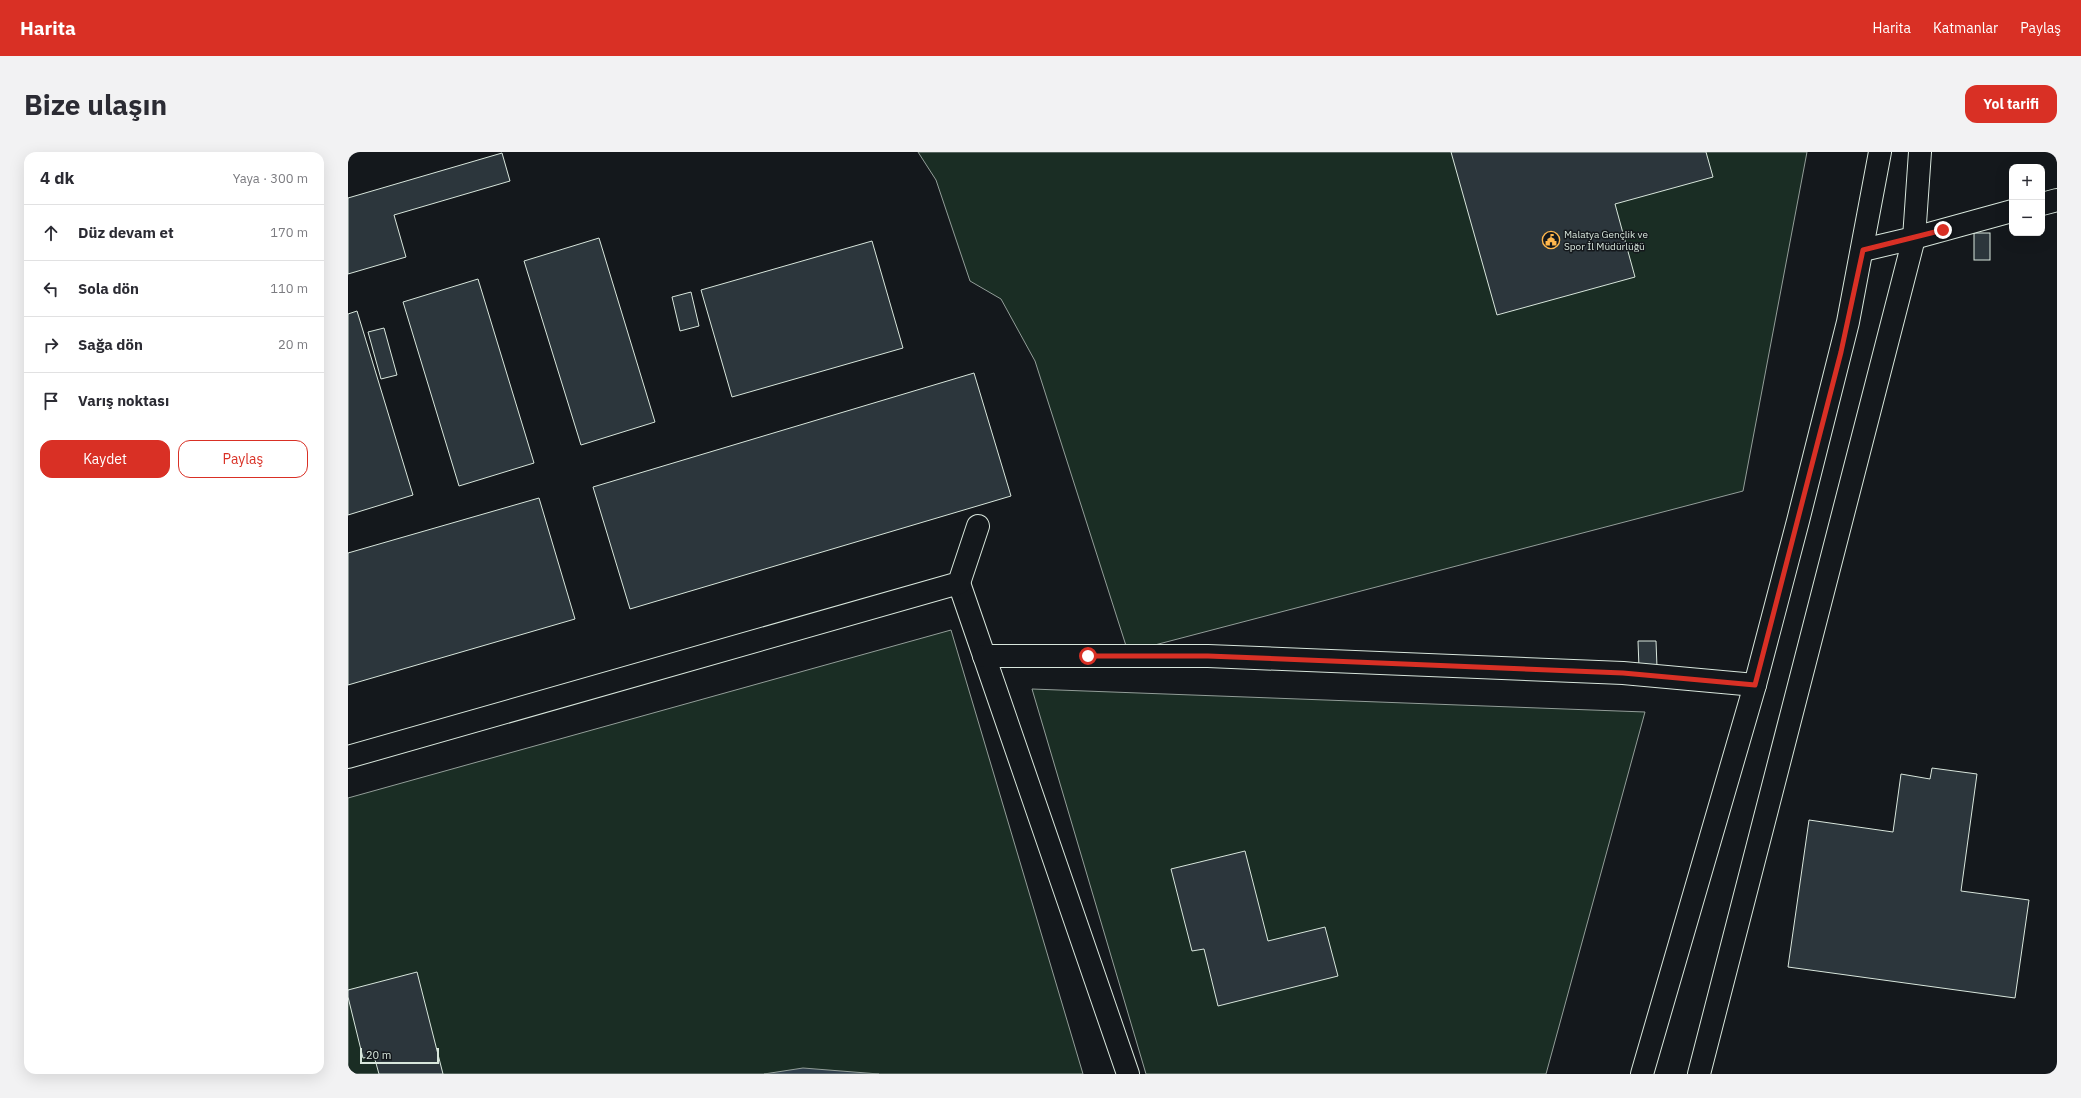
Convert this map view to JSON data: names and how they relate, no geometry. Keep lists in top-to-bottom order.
{
  "places": {
    "public building": ["Malatya Gençlik ve Spor İl Müdürlüğü"]
  },
  "scale_bar": "20 m",
  "page": {
    "header": "Harita",
    "nav": ["Harita", "Katmanlar", "Paylaş"],
    "buttons": [
      "Yol tarifi",
      ["Kaydet", "Paylaş"]
    ],
    "title": "Bize ulaşın",
    "heading": ["4 dk", "Yaya · 300 m"],
    "map_buttons": ["+", "−"],
    "list": [
      ["Düz devam et", "170 m"],
      ["Sola dön", "110 m"],
      ["Sağa dön", "20 m"],
      "Varış noktası"
    ],
    "scale": "20 m"
  }
}
